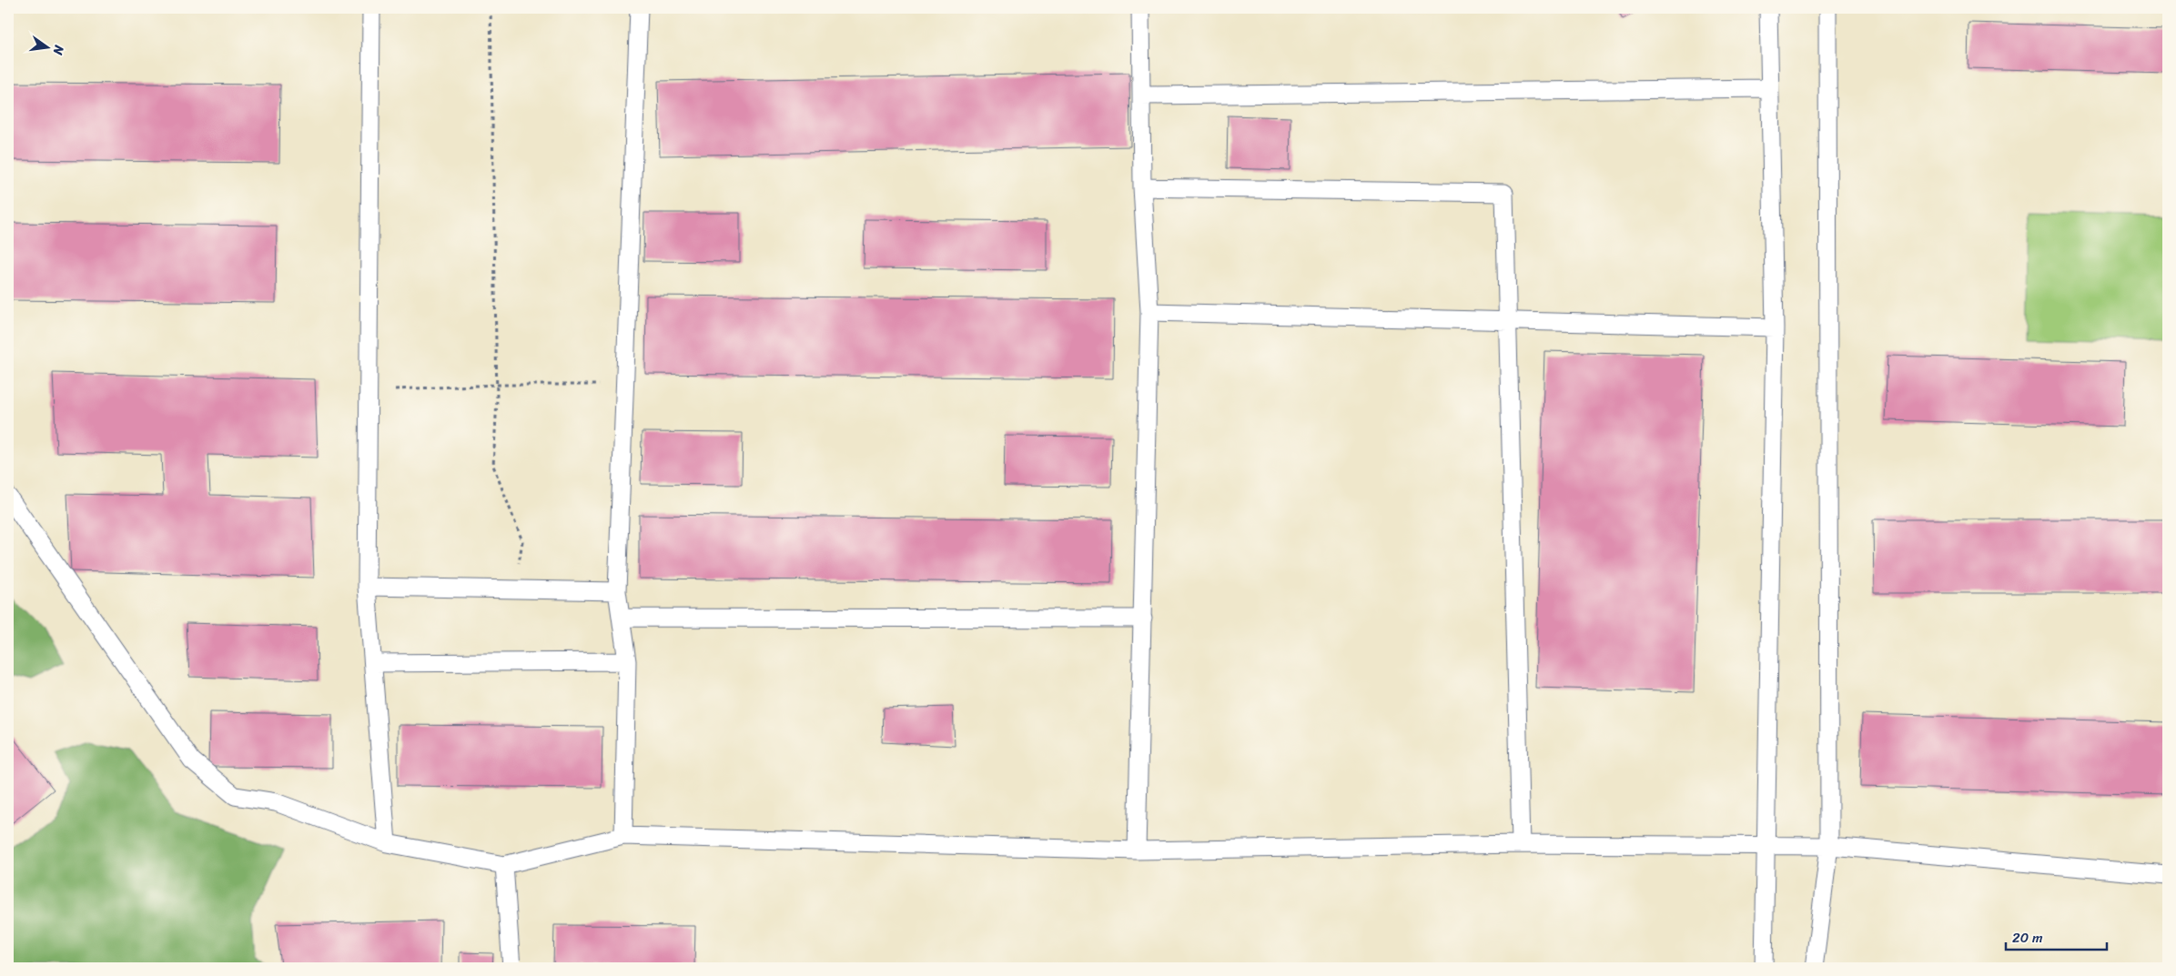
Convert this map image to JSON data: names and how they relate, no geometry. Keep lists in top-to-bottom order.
{
  "scale_bar": "20 m",
  "north": "right"
}
